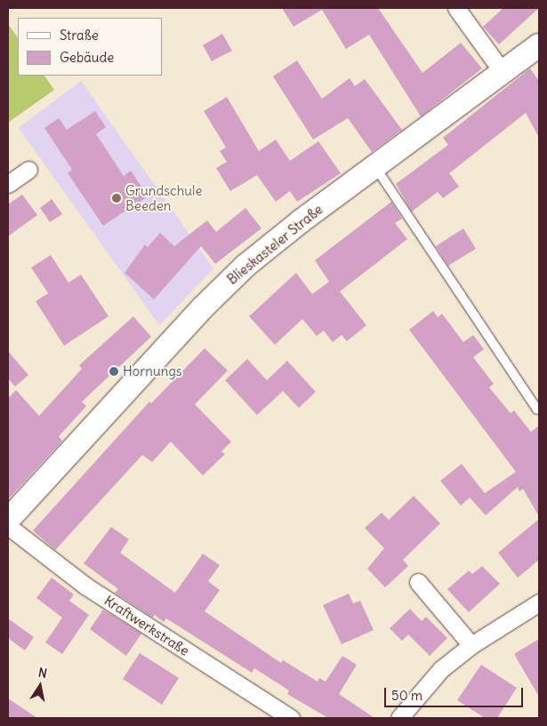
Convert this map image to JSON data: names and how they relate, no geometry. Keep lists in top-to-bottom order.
{
  "streets": {
    "street": ["Blieskasteler Straße", "Kraftwerkstraße"]
  },
  "places": ["Grundschule Beeden", "Hornungs"],
  "legend": ["Straße", "Gebäude"],
  "scale_bar": "50 m",
  "north": "top"
}
